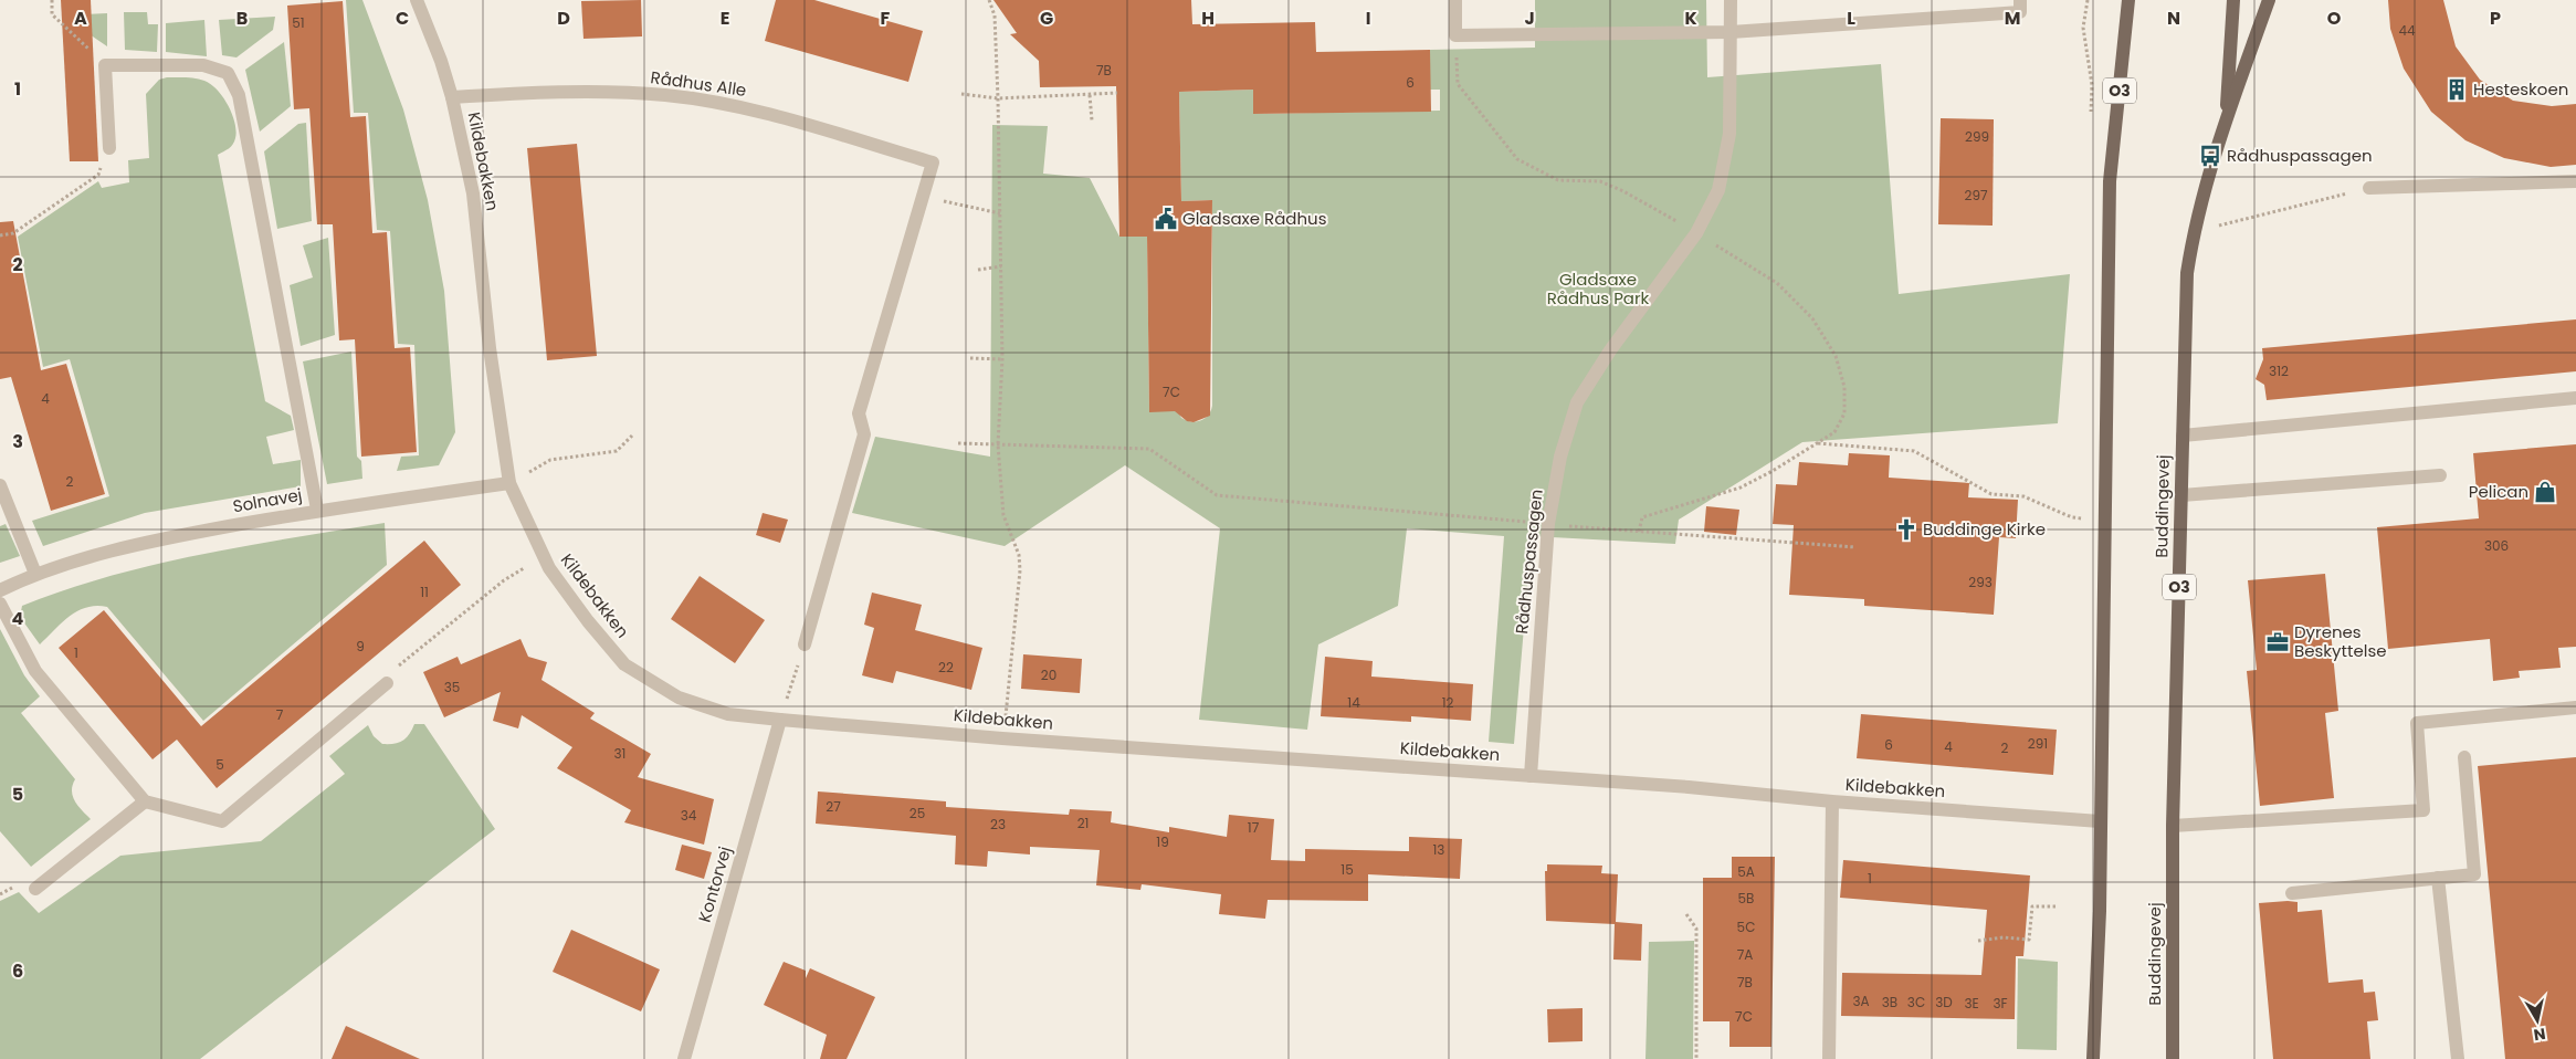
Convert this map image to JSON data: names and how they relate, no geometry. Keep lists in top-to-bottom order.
{
  "streets": {
    "main road": ["O3", "Buddingevej"],
    "street": [
      "Rådhus Alle",
      "Kildebakken",
      "Solnavej",
      "Rådhuspassagen",
      "Kontorvej"
    ]
  },
  "crossings": [
    ["Rådhus Alle", "Kildebakken"],
    ["O3", "Kildebakken"],
    ["Kildebakken", "Solnavej"],
    ["Kildebakken", "Rådhuspassagen"],
    ["Kildebakken", "Kontorvej"]
  ],
  "parks": ["Gladsaxe Rådhus Park"],
  "places": {
    "building": ["Hesteskoen"],
    "bus stop": ["Rådhuspassagen"],
    "public building": ["Gladsaxe Rådhus"],
    "shop": ["Pelican"],
    "church": ["Buddinge Kirke"],
    "office": ["Dyrenes Beskyttelse"]
  },
  "house_numbers": [
    "51",
    "44",
    "7B",
    "6",
    "299",
    "297",
    "312",
    "7C",
    "4",
    "2",
    "306",
    "293",
    "11",
    "9",
    "1",
    "22",
    "20",
    "35",
    "14",
    "12",
    "7",
    "291",
    "6",
    "4",
    "2",
    "31",
    "5",
    "27",
    "25",
    "34",
    "21",
    "23",
    "17",
    "19",
    "13",
    "15",
    "5A",
    "1",
    "5B",
    "5C",
    "7A",
    "7B",
    "3A",
    "3B",
    "3C",
    "3D",
    "3E",
    "3F",
    "7C"
  ],
  "north": "bottom",
  "grid": {
    "columns": [
      "A",
      "B",
      "C",
      "D",
      "E",
      "F",
      "G",
      "H",
      "I",
      "J",
      "K",
      "L",
      "M",
      "N",
      "O",
      "P"
    ],
    "rows": [
      "1",
      "2",
      "3",
      "4",
      "5",
      "6"
    ]
  }
}
